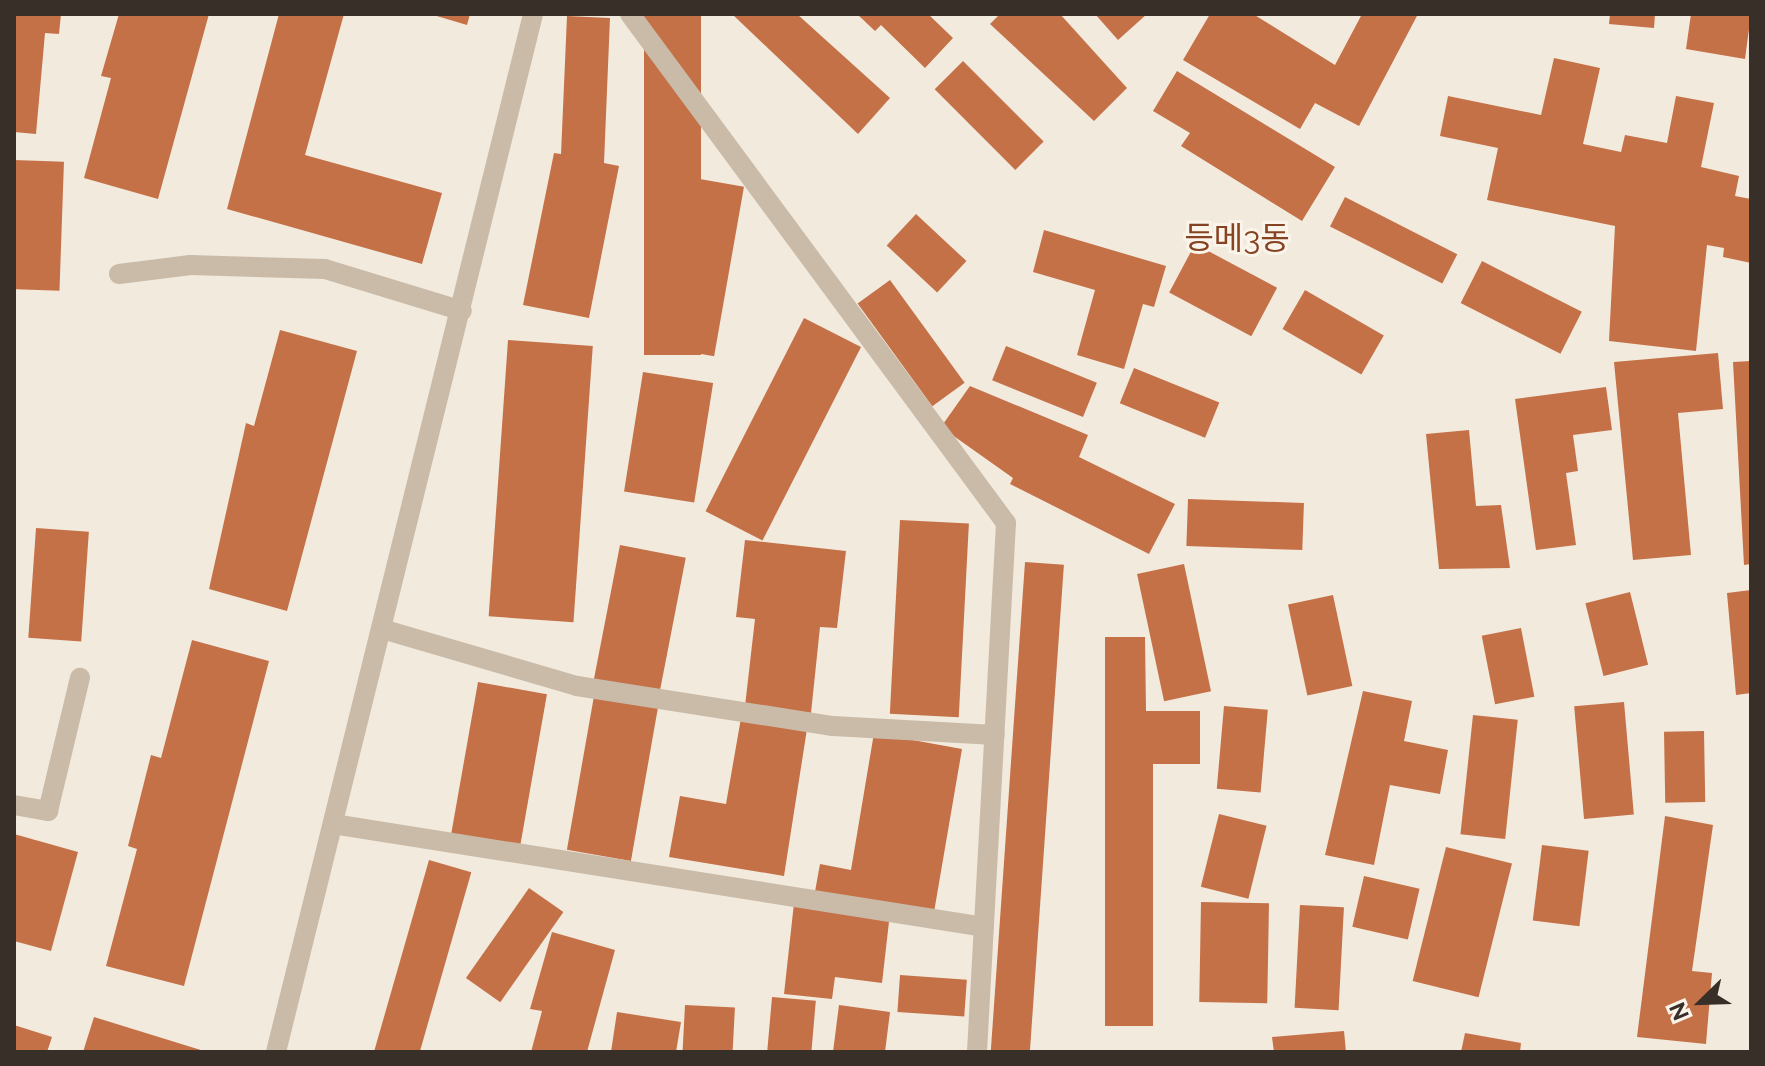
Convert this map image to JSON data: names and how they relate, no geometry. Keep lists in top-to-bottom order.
{
  "districts": ["등메3동"],
  "north": "bottom left"
}
